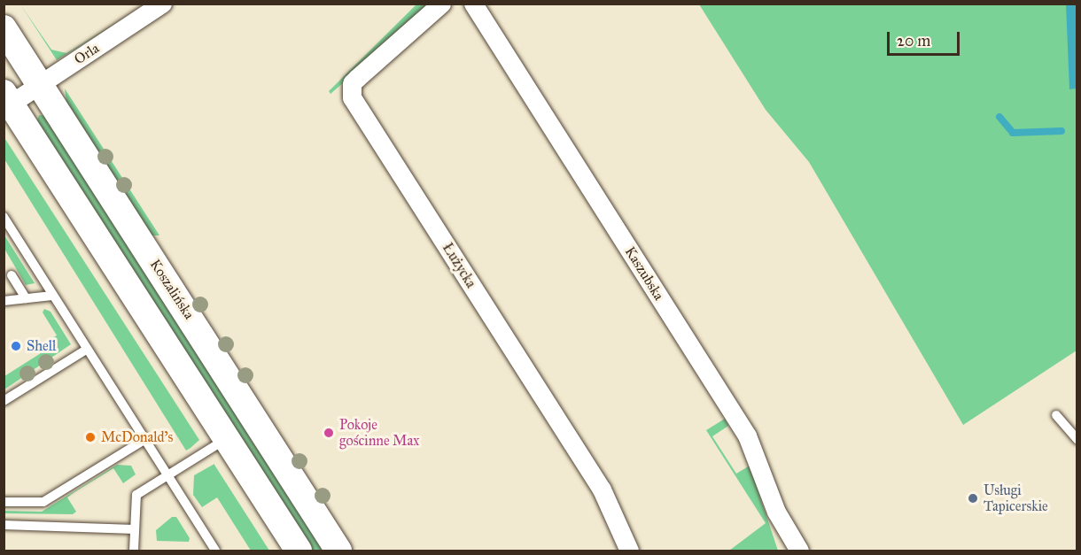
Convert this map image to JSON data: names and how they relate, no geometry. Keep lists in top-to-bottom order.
{
  "streets": {
    "main road": ["Koszalińska"],
    "street": ["Orla", "Łużycka", "Kaszubska"]
  },
  "crossings": [
    ["Orla", "Koszalińska"]
  ],
  "places": [
    "Shell",
    "Pokoje gościnne Max",
    "McDonald's",
    "Usługi Tapicerskie"
  ],
  "scale_bar": "20 m"
}
